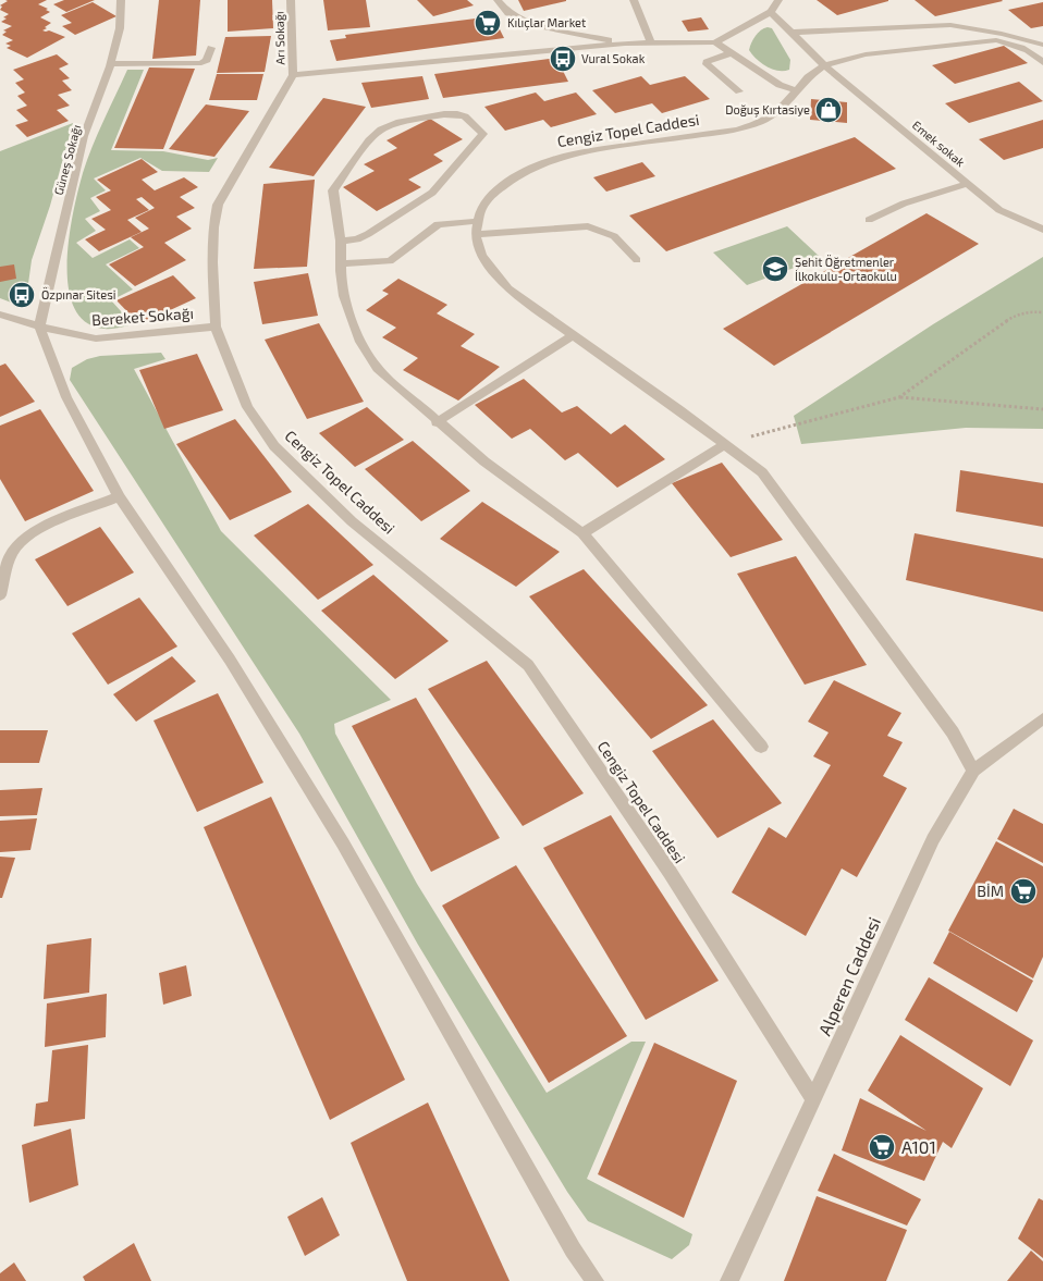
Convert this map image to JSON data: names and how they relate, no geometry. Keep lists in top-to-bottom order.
{
  "streets": {
    "street": [
      "Arı Sokağı",
      "Cengiz Topel Caddesi",
      "Emek sokak",
      "Güneş Sokağı",
      "Bereket Sokağı",
      "Alperen Caddesi"
    ]
  },
  "crossings": [
    ["Arı Sokağı", "Cengiz Topel Caddesi"],
    ["Cengiz Topel Caddesi", "Emek sokak"],
    ["Cengiz Topel Caddesi", "Bereket Sokağı"],
    ["Cengiz Topel Caddesi", "Alperen Caddesi"],
    ["Güneş Sokağı", "Bereket Sokağı"]
  ],
  "places": {
    "supermarket": ["Kılıçlar Market", "BİM", "A101"],
    "bus stop": ["Vural Sokak", "Özpınar Sitesi"],
    "shop": ["Doğuş Kırtasiye"],
    "school or university": ["Şehit Öğretmenler İlkokulu-Ortaokulu"]
  }
}
